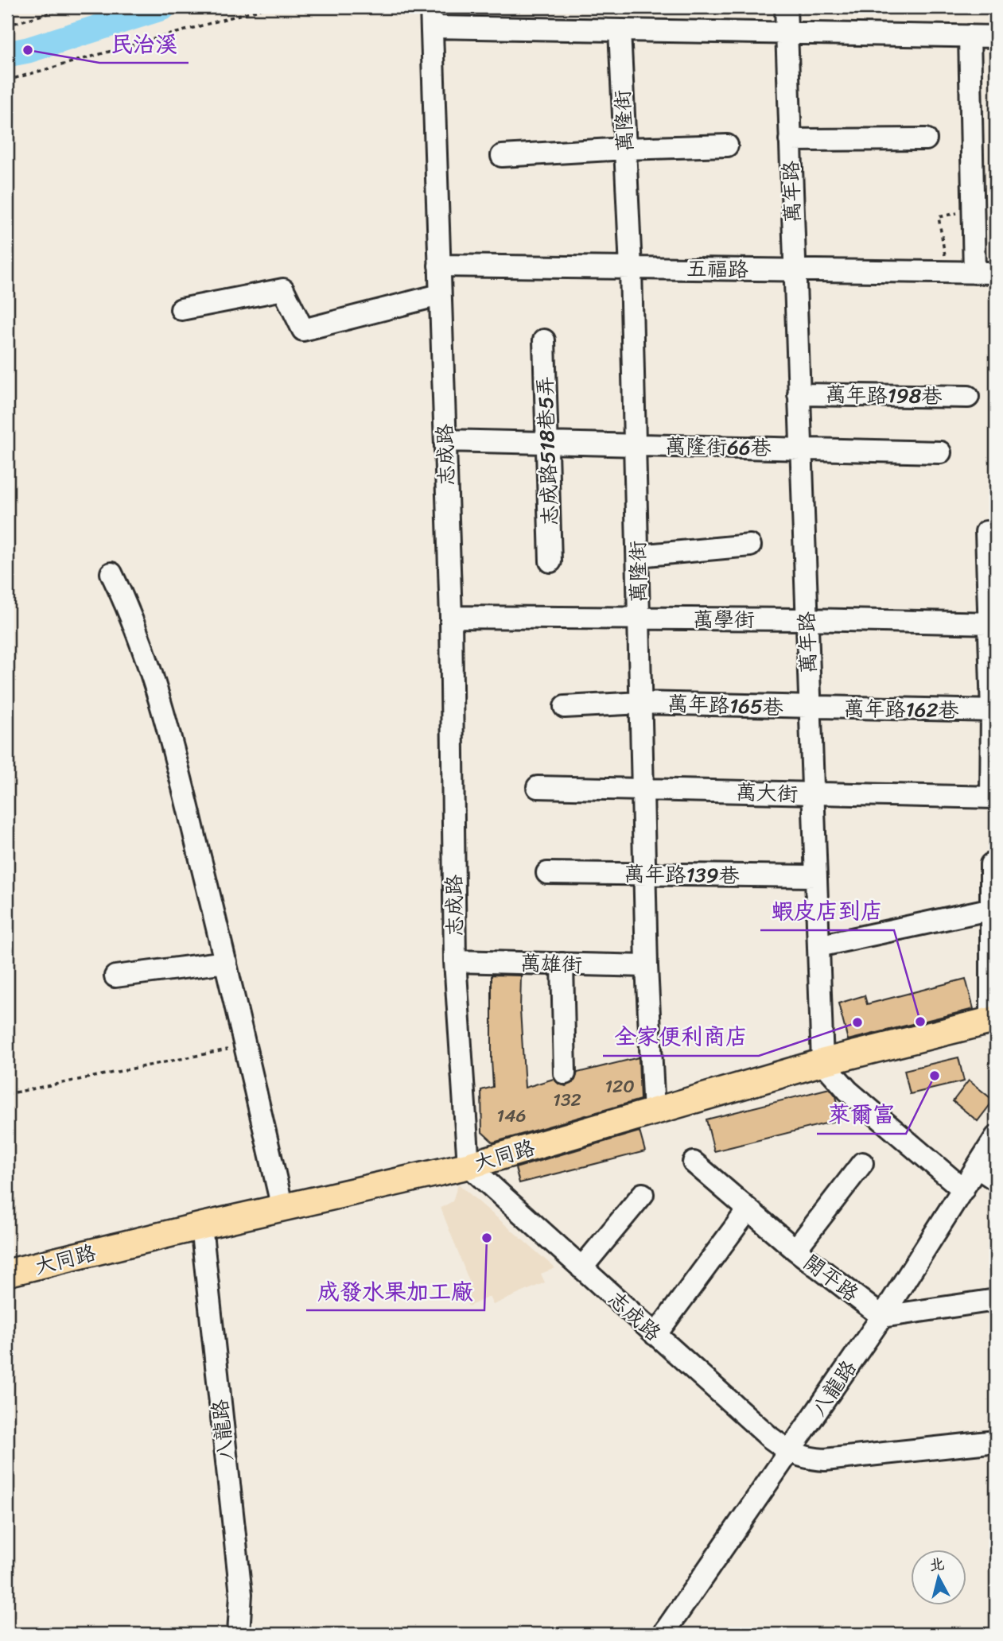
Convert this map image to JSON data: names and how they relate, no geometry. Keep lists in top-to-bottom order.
{
  "streets": {
    "main road": ["大同路"],
    "street": [
      "萬隆街",
      "萬年路",
      "五福路",
      "萬年路198巷",
      "萬隆街66巷",
      "志成路518巷5弄",
      "志成路",
      "萬學街",
      "萬年路165巷",
      "萬年路162巷",
      "萬大街",
      "萬年路139巷",
      "萬雄街",
      "開平路",
      "八龍路"
    ]
  },
  "crossings": [
    ["萬隆街", "五福路"],
    ["萬隆街", "萬隆街66巷"],
    ["萬隆街", "萬學街"],
    ["萬隆街", "萬年路165巷"],
    ["萬隆街", "萬大街"],
    ["萬隆街", "萬年路139巷"],
    ["萬隆街", "萬雄街"],
    ["萬隆街", "大同路"],
    ["萬年路", "五福路"],
    ["萬年路", "萬年路198巷"],
    ["萬年路", "萬隆街66巷"],
    ["萬年路", "萬學街"],
    ["萬年路", "萬年路165巷"],
    ["萬年路", "萬年路162巷"],
    ["萬年路", "萬大街"],
    ["萬年路", "萬年路139巷"],
    ["萬年路", "大同路"],
    ["五福路", "志成路"],
    ["萬隆街66巷", "志成路518巷5弄"],
    ["萬隆街66巷", "志成路"],
    ["志成路", "萬學街"],
    ["志成路", "萬雄街"],
    ["志成路", "大同路"],
    ["志成路", "八龍路"],
    ["萬年路165巷", "萬年路162巷"],
    ["大同路", "八龍路"],
    ["開平路", "八龍路"]
  ],
  "places": [
    "民治溪",
    "蝦皮店到店",
    "全家便利商店",
    "萊爾富",
    "成發水果加工廠"
  ],
  "house_numbers": ["120", "132", "146"],
  "north": "top"
}
